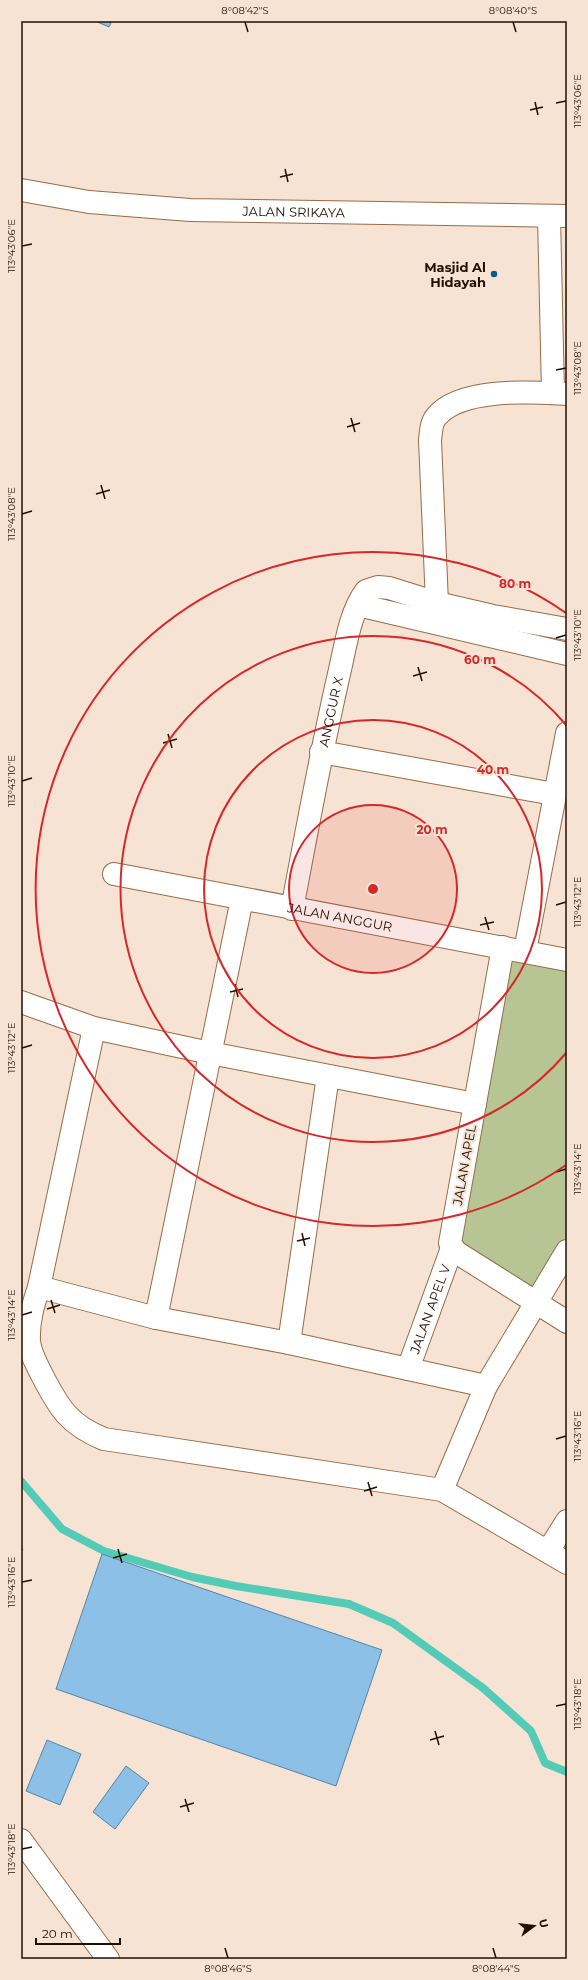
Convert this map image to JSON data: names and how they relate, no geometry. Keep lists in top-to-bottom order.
{
  "streets": {
    "street": [
      "JALAN SRIKAYA",
      "ANGGUR X",
      "JALAN ANGGUR",
      "JALAN APEL",
      "JALAN APEL V"
    ]
  },
  "crossings": [
    ["ANGGUR X", "JALAN ANGGUR"],
    ["JALAN ANGGUR", "JALAN APEL"],
    ["JALAN APEL", "JALAN APEL V"]
  ],
  "places": ["Masjid Al Hidayah"],
  "scale_bar": "20 m",
  "north": "right",
  "coordinates": [
    "8°08'42\"S",
    "8°08'40\"S",
    "113°43'06\"E",
    "113°43'08\"E",
    "113°43'10\"E",
    "113°43'12\"E",
    "113°43'14\"E",
    "113°43'16\"E",
    "113°43'18\"E",
    "8°08'46\"S",
    "8°08'44\"S"
  ],
  "rings": [
    "80 m",
    "60 m",
    "40 m",
    "20 m"
  ]
}
